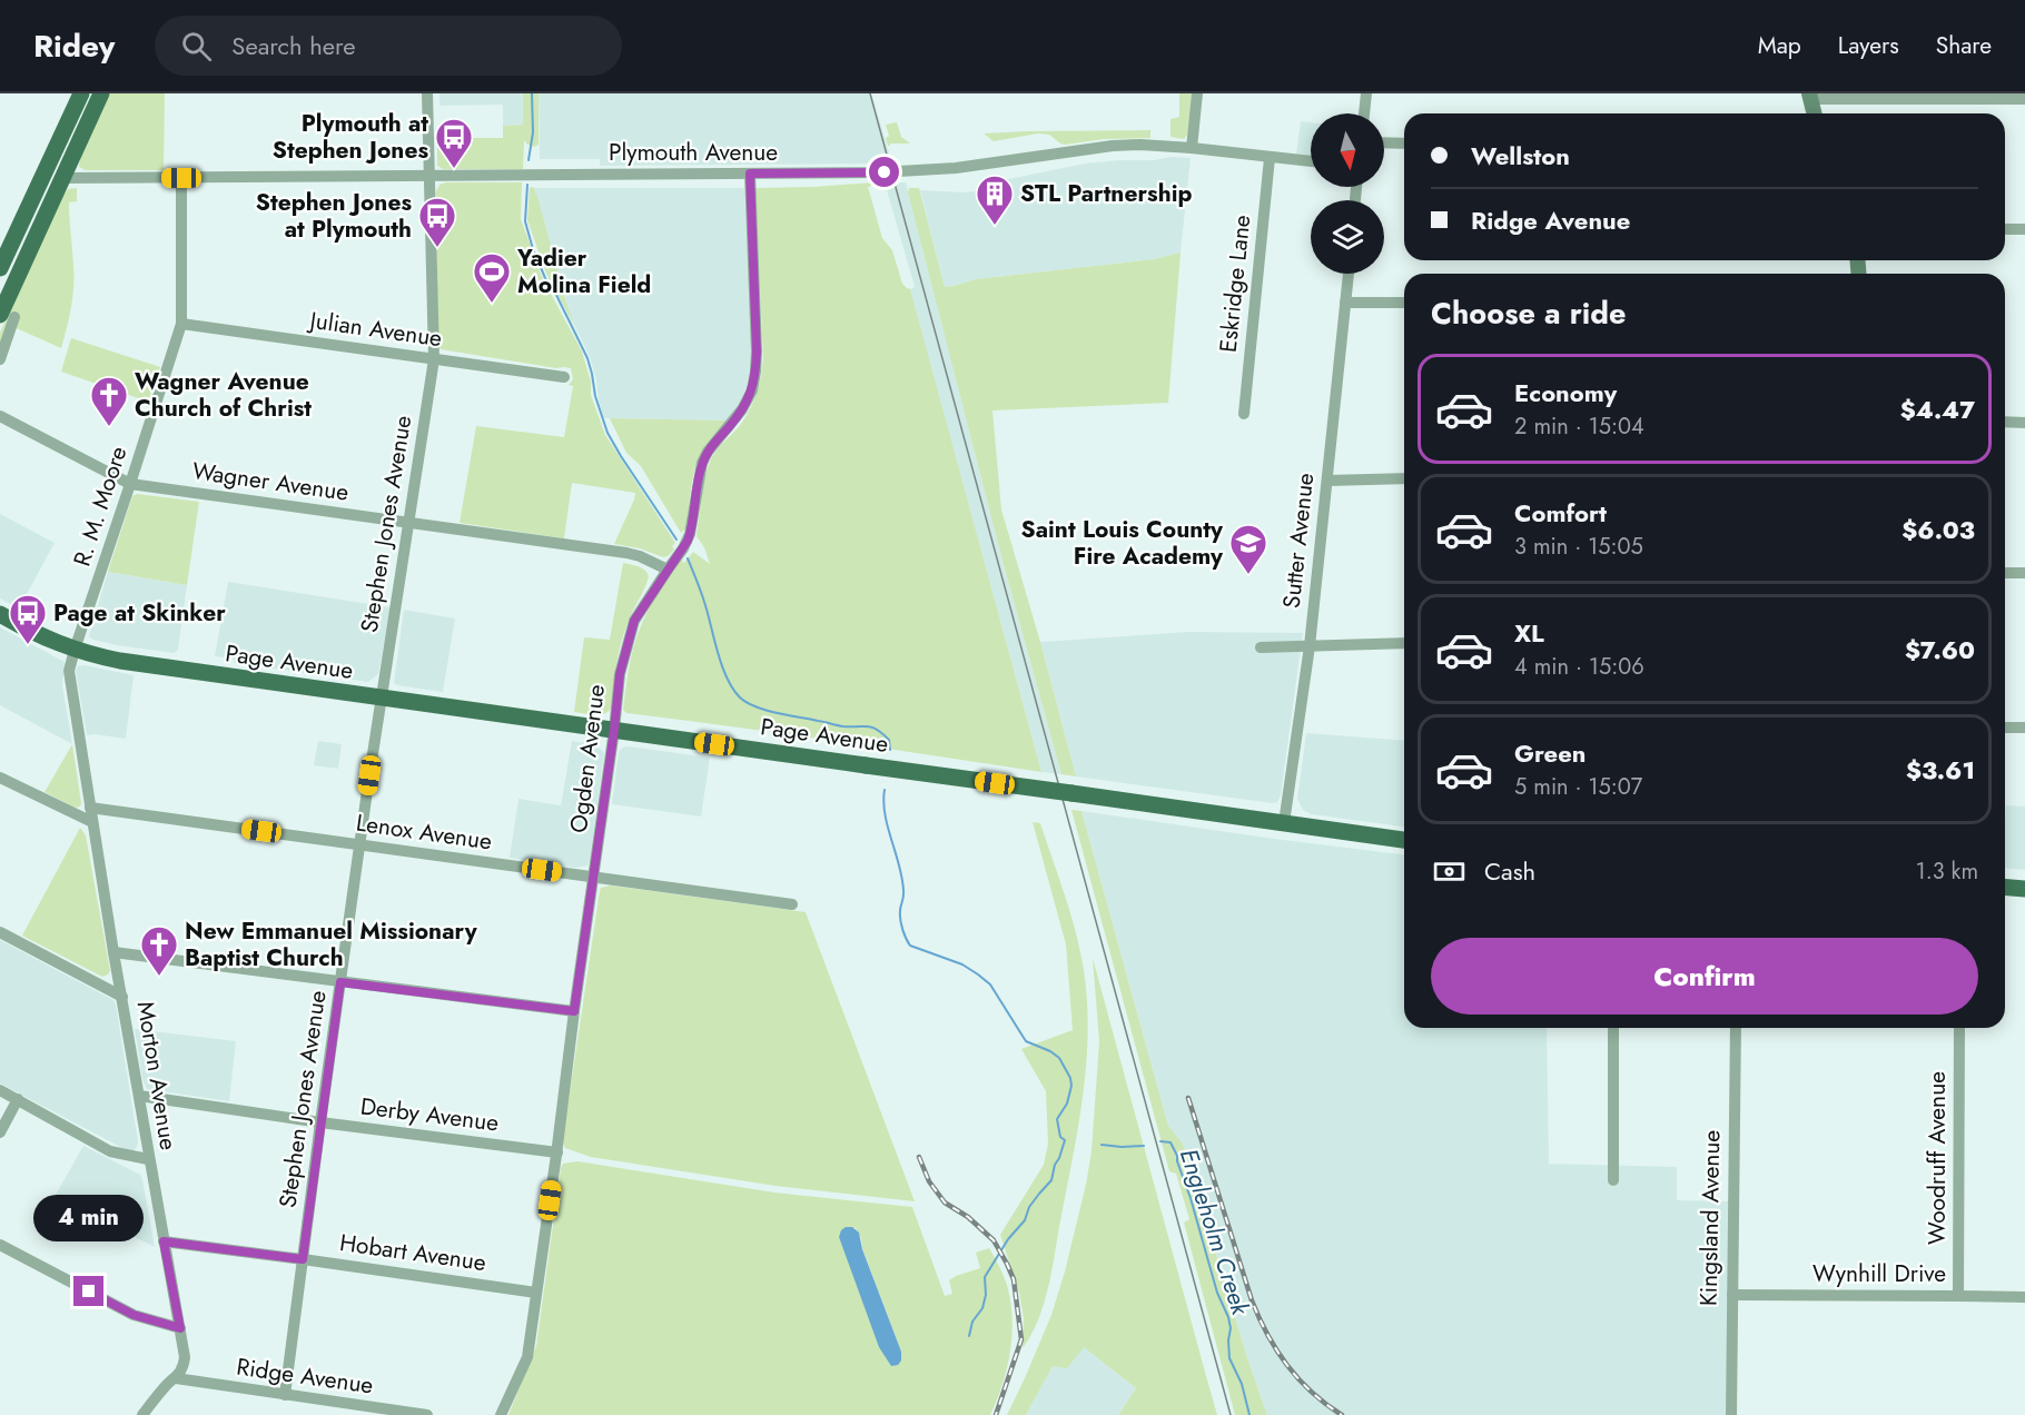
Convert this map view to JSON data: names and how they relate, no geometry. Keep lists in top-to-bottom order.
{
  "streets": {
    "main road": ["Page Avenue"],
    "street": [
      "Plymouth Avenue",
      "Eskridge Lane",
      "Julian Avenue",
      "Wagner Avenue",
      "R. M. Moore",
      "Stephen Jones Avenue",
      "Sutter Avenue",
      "Ogden Avenue",
      "Lenox Avenue",
      "Morton Avenue",
      "Derby Avenue",
      "Woodruff Avenue",
      "Kingsland Avenue",
      "Hobart Avenue",
      "Wynhill Drive",
      "Ridge Avenue"
    ]
  },
  "crossings": [
    ["Plymouth Avenue", "Eskridge Lane"],
    ["Plymouth Avenue", "R. M. Moore"],
    ["Plymouth Avenue", "Stephen Jones Avenue"],
    ["Plymouth Avenue", "Ogden Avenue"],
    ["Julian Avenue", "R. M. Moore"],
    ["Julian Avenue", "Stephen Jones Avenue"],
    ["Wagner Avenue", "R. M. Moore"],
    ["Wagner Avenue", "Stephen Jones Avenue"],
    ["Wagner Avenue", "Ogden Avenue"],
    ["R. M. Moore", "Page Avenue"],
    ["R. M. Moore", "Morton Avenue"],
    ["Stephen Jones Avenue", "Page Avenue"],
    ["Stephen Jones Avenue", "Lenox Avenue"],
    ["Stephen Jones Avenue", "Derby Avenue"],
    ["Stephen Jones Avenue", "Hobart Avenue"],
    ["Stephen Jones Avenue", "Ridge Avenue"],
    ["Sutter Avenue", "Page Avenue"],
    ["Page Avenue", "Ogden Avenue"],
    ["Page Avenue", "Morton Avenue"],
    ["Ogden Avenue", "Lenox Avenue"],
    ["Ogden Avenue", "Derby Avenue"],
    ["Ogden Avenue", "Hobart Avenue"],
    ["Lenox Avenue", "Morton Avenue"],
    ["Morton Avenue", "Derby Avenue"],
    ["Morton Avenue", "Hobart Avenue"],
    ["Morton Avenue", "Ridge Avenue"],
    ["Woodruff Avenue", "Wynhill Drive"],
    ["Kingsland Avenue", "Wynhill Drive"]
  ],
  "water": ["Engleholm Creek"],
  "places": {
    "bus stop": ["Plymouth at Stephen Jones", "Stephen Jones at Plymouth", "Page at Skinker"],
    "building": ["STL Partnership"],
    "sports": ["Yadier Molina Field"],
    "church": ["Wagner Avenue Church of Christ", "New Emmanuel Missionary Baptist Church"],
    "school or university": ["Saint Louis County Fire Academy"]
  },
  "north": "bottom",
  "page": {
    "header": "Ridey",
    "search": "Search here",
    "nav": ["Map", "Layers", "Share"],
    "banner": ["Wellston", "Ridge Avenue"],
    "heading": "Choose a ride",
    "list": [
      {
        "name": "Economy",
        "note": "2 min · 15:04",
        "value": "$4.47"
      },
      {
        "name": "Comfort",
        "note": "3 min · 15:05",
        "value": "$6.03"
      },
      {
        "name": "XL",
        "note": "4 min · 15:06",
        "value": "$7.60"
      },
      {
        "name": "Green",
        "note": "5 min · 15:07",
        "value": "$3.61"
      }
    ],
    "pay": ["Cash", "1.3 km"],
    "buttons": "Confirm",
    "bubble": "4 min"
  }
}
